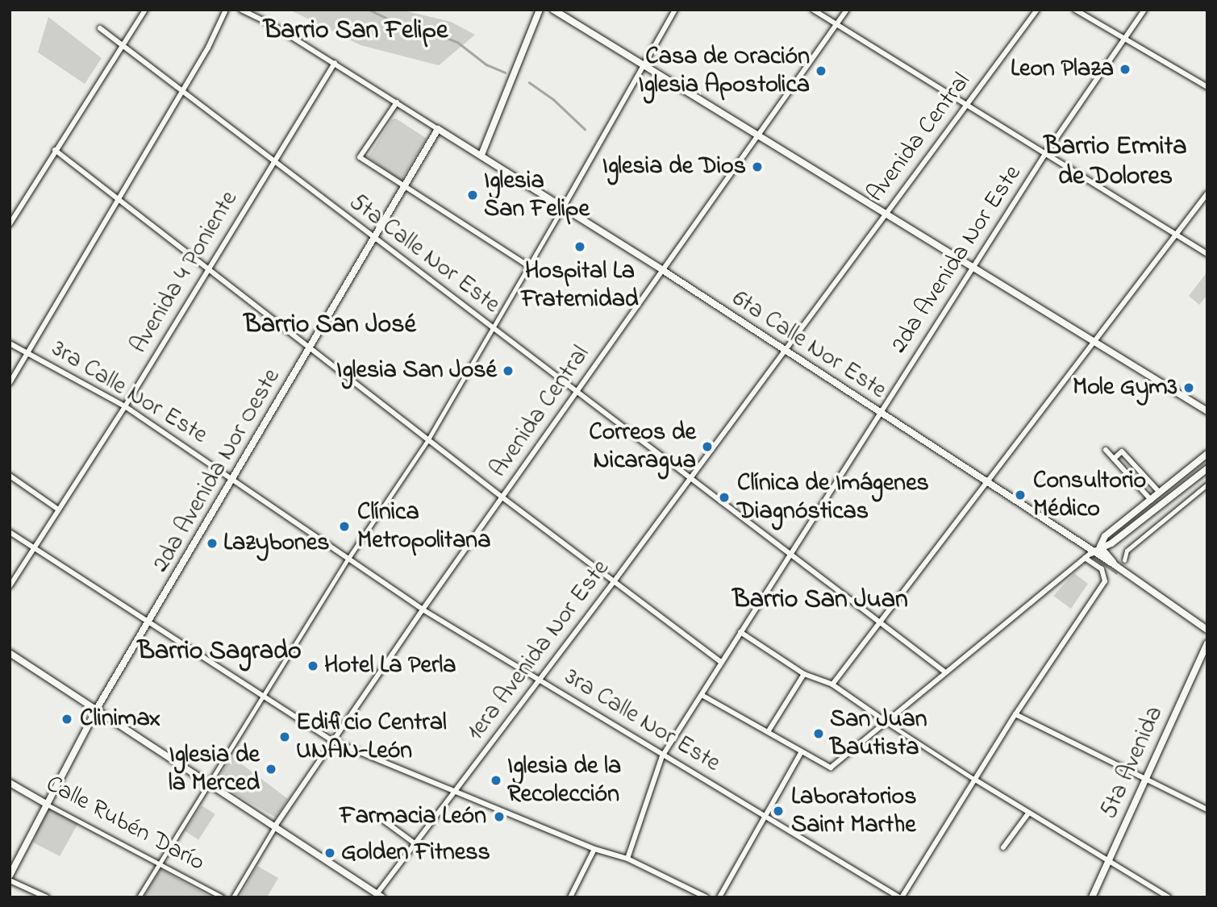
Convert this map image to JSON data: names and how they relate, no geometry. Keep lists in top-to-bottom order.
{
  "streets": {
    "street": [
      "Avenida Central",
      "5ta Calle Nor Este",
      "2da Avenida Nor Este",
      "Avenida 4 Poniente",
      "6ta Calle Nor Este",
      "3ra Calle Nor Este",
      "2da Avenida Nor Oeste",
      "1era Avenida Nor Este",
      "5ta Avenida",
      "Calle Rubén Darío"
    ]
  },
  "crossings": [
    ["Avenida Central", "5ta Calle Nor Este"],
    ["Avenida Central", "6ta Calle Nor Este"],
    ["Avenida Central", "3ra Calle Nor Este"],
    ["Avenida Central", "1era Avenida Nor Este"],
    ["5ta Calle Nor Este", "2da Avenida Nor Este"],
    ["5ta Calle Nor Este", "Avenida 4 Poniente"],
    ["5ta Calle Nor Este", "2da Avenida Nor Oeste"],
    ["5ta Calle Nor Este", "1era Avenida Nor Este"],
    ["2da Avenida Nor Este", "6ta Calle Nor Este"],
    ["2da Avenida Nor Este", "3ra Calle Nor Este"],
    ["Avenida 4 Poniente", "3ra Calle Nor Este"],
    ["6ta Calle Nor Este", "2da Avenida Nor Oeste"],
    ["3ra Calle Nor Este", "2da Avenida Nor Oeste"],
    ["3ra Calle Nor Este", "1era Avenida Nor Este"],
    ["2da Avenida Nor Oeste", "Calle Rubén Darío"]
  ],
  "districts": [
    "Barrio San Felipe",
    "Barrio Ermita de Dolores",
    "Barrio San José",
    "Barrio San Juan",
    "Barrio Sagrado"
  ],
  "places": [
    "Leon Plaza",
    "Casa de Oración Iglesia Apostolica",
    "Iglesia de Dios",
    "Iglesia San Felipe",
    "Hospital La Fraternidad",
    "Iglesia San José",
    "Mole Gym3",
    "Correos de Nicaragua",
    "Consultorio Médico",
    "Clínica de Imágenes Diagnósticas",
    "Clínica Metropolitana",
    "Lazybones",
    "Hotel La Perla",
    "Clinimax",
    "San Juan Bautista",
    "Edificio Central UNAN-León",
    "Iglesia de la Merced",
    "Iglesia de la Recolección",
    "Laboratorios Saint Marthe",
    "Farmacia León",
    "Golden Fitness"
  ]
}
